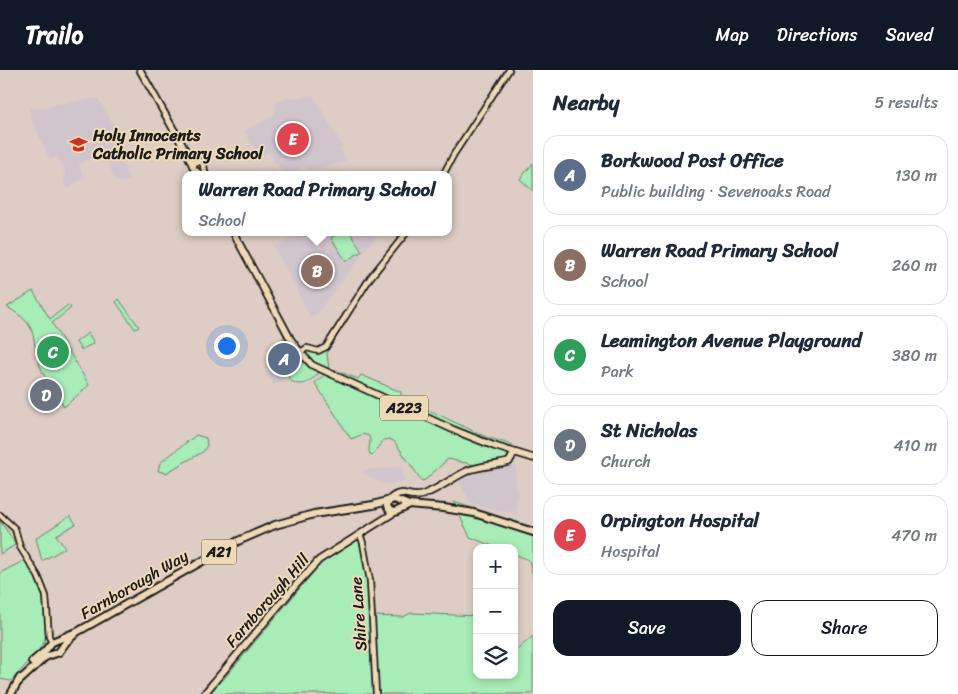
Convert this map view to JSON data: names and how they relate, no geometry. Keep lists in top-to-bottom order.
{
  "streets": {
    "highway": ["A21", "Farnborough Way"],
    "main road": ["A223", "Farnborough Hill"],
    "street": ["Shire Lane"]
  },
  "crossings": [
    ["Farnborough Way", "Farnborough Hill"],
    ["Farnborough Hill", "Shire Lane"]
  ],
  "places": {
    "school or university": ["Holy Innocents Catholic Primary School"]
  },
  "page": {
    "header": "Trailo",
    "nav": ["Map", "Directions", "Saved"],
    "heading": ["Nearby", "5 results"],
    "pins": [
      "E",
      "B",
      "C",
      "A",
      "D"
    ],
    "list": [
      {
        "mark": "A",
        "name": "Borkwood Post Office",
        "note": "Public building · Sevenoaks Road",
        "value": "130 m"
      },
      {
        "mark": "B",
        "name": "Warren Road Primary School",
        "note": "School",
        "value": "260 m"
      },
      {
        "mark": "C",
        "name": "Leamington Avenue Playground",
        "note": "Park",
        "value": "380 m"
      },
      {
        "mark": "D",
        "name": "St Nicholas",
        "note": "Church",
        "value": "410 m"
      },
      {
        "mark": "E",
        "name": "Orpington Hospital",
        "note": "Hospital",
        "value": "470 m"
      }
    ],
    "popup": ["Warren Road Primary School", "School"],
    "map_buttons": ["+", "−"],
    "buttons": ["Save", "Share"]
  }
}
